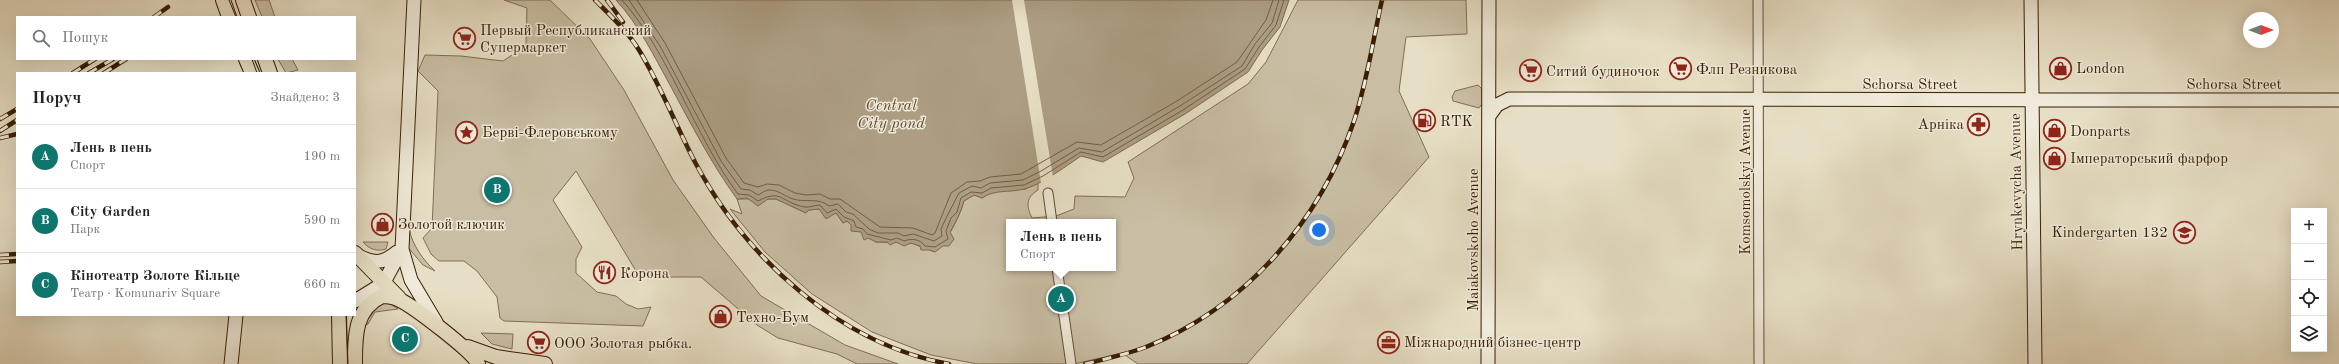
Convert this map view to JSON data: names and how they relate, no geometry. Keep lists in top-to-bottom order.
{
  "streets": {
    "street": [
      "Schorsa Street",
      "Komsomolskyi Avenue",
      "Hrynkevycha Avenue",
      "Maiakovskoho Avenue"
    ]
  },
  "crossings": [
    ["Schorsa Street", "Komsomolskyi Avenue"],
    ["Schorsa Street", "Hrynkevycha Avenue"]
  ],
  "water": ["Central City pond"],
  "places": {
    "supermarket": [
      "Первый Республиканский Супермаркет",
      "Флп Резникова",
      "Ситий будиночок",
      "ООО Золотая рыбка."
    ],
    "shop": [
      "London",
      "Donparts",
      "Імператорський фарфор",
      "Золотой ключик",
      "Техно-Бум"
    ],
    "fuel station": ["RTK"],
    "pharmacy": ["Арніка"],
    "place": ["Берві-Флеровському"],
    "school or university": ["Kindergarten 132"],
    "restaurant": ["Корона"],
    "office": ["Міжнародний бізнес-центр"]
  },
  "north": "right",
  "page": {
    "search": "Пошук",
    "heading": ["Поруч", "Знайдено: 3"],
    "list": [
      {
        "mark": "A",
        "name": "Лень в пень",
        "note": "Спорт",
        "value": "190 m"
      },
      {
        "mark": "B",
        "name": "City Garden",
        "note": "Парк",
        "value": "590 m"
      },
      {
        "mark": "C",
        "name": "Кінотеатр Золоте Кільце",
        "note": "Театр · Komunariv Square",
        "value": "660 m"
      }
    ],
    "pins": ["B", "A", "C"],
    "map_buttons": ["+", "−"],
    "popup": ["Лень в пень", "Спорт"]
  }
}
